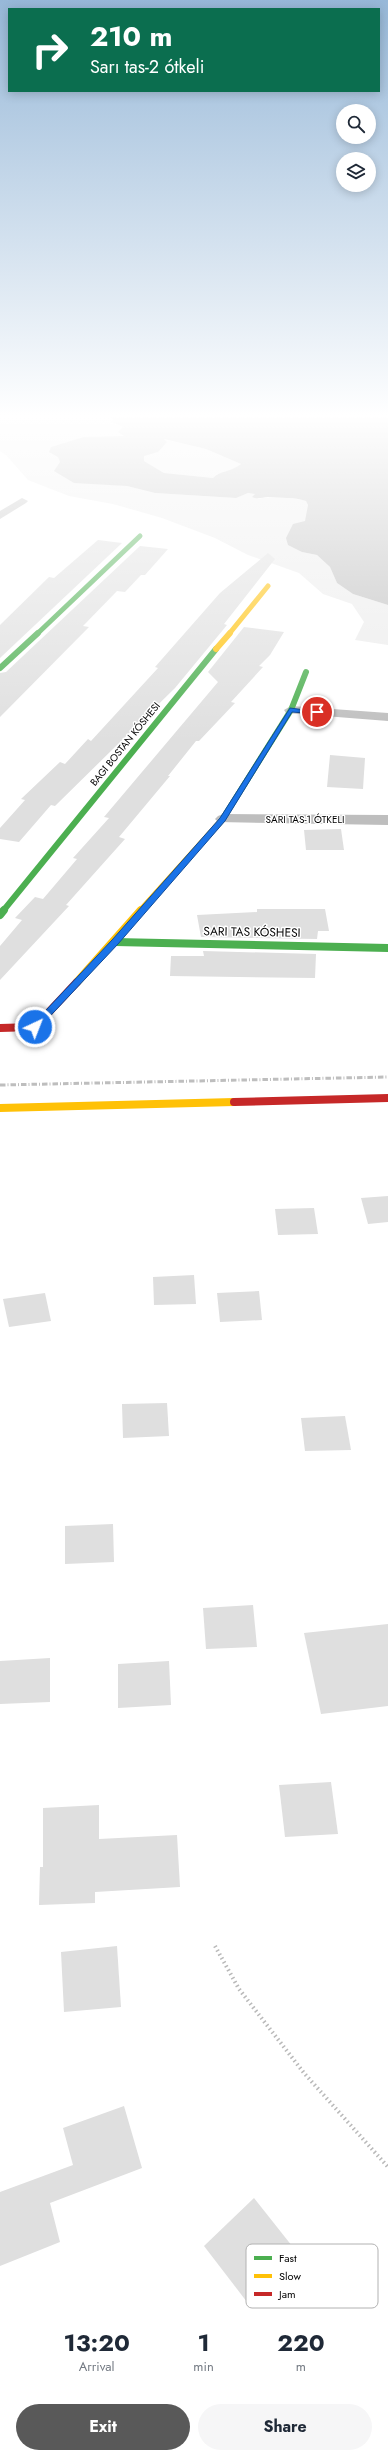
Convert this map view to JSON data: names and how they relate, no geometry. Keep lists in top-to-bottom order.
{
  "legend": ["Fast", "Slow", "Jam"],
  "page": {
    "turn": ["210 m", "Sarı tas-2 ótkeli"],
    "eta": [
      "13:20",
      "Arrival",
      "1",
      "min",
      "220",
      "m"
    ],
    "buttons": ["Exit", "Share"]
  }
}
